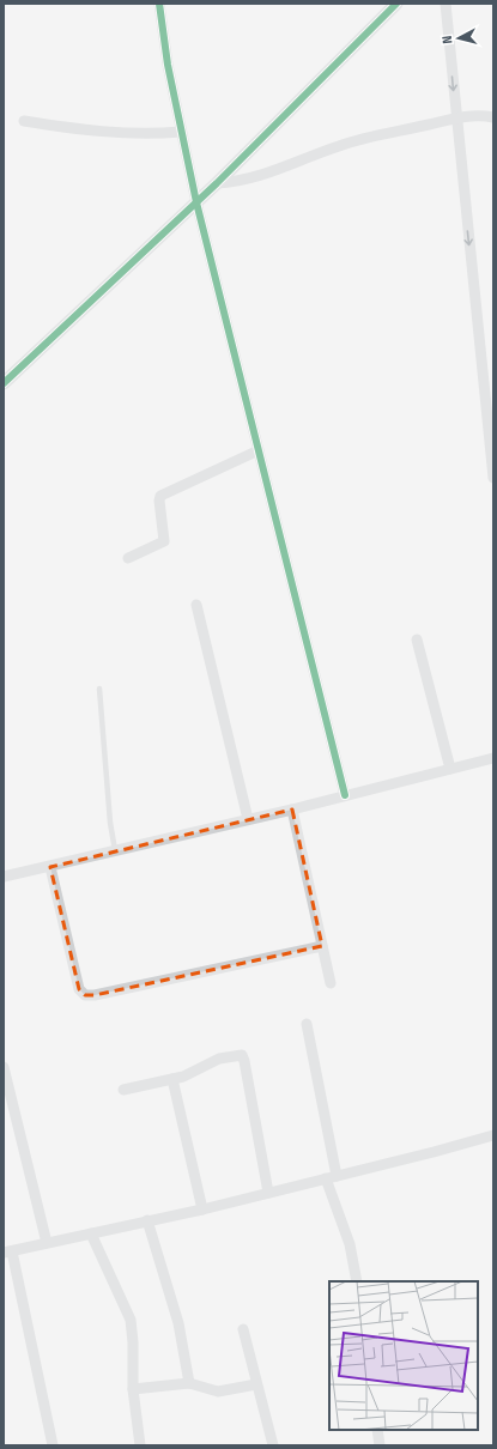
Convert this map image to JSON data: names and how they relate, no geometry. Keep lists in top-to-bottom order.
{
  "north": "left"
}
